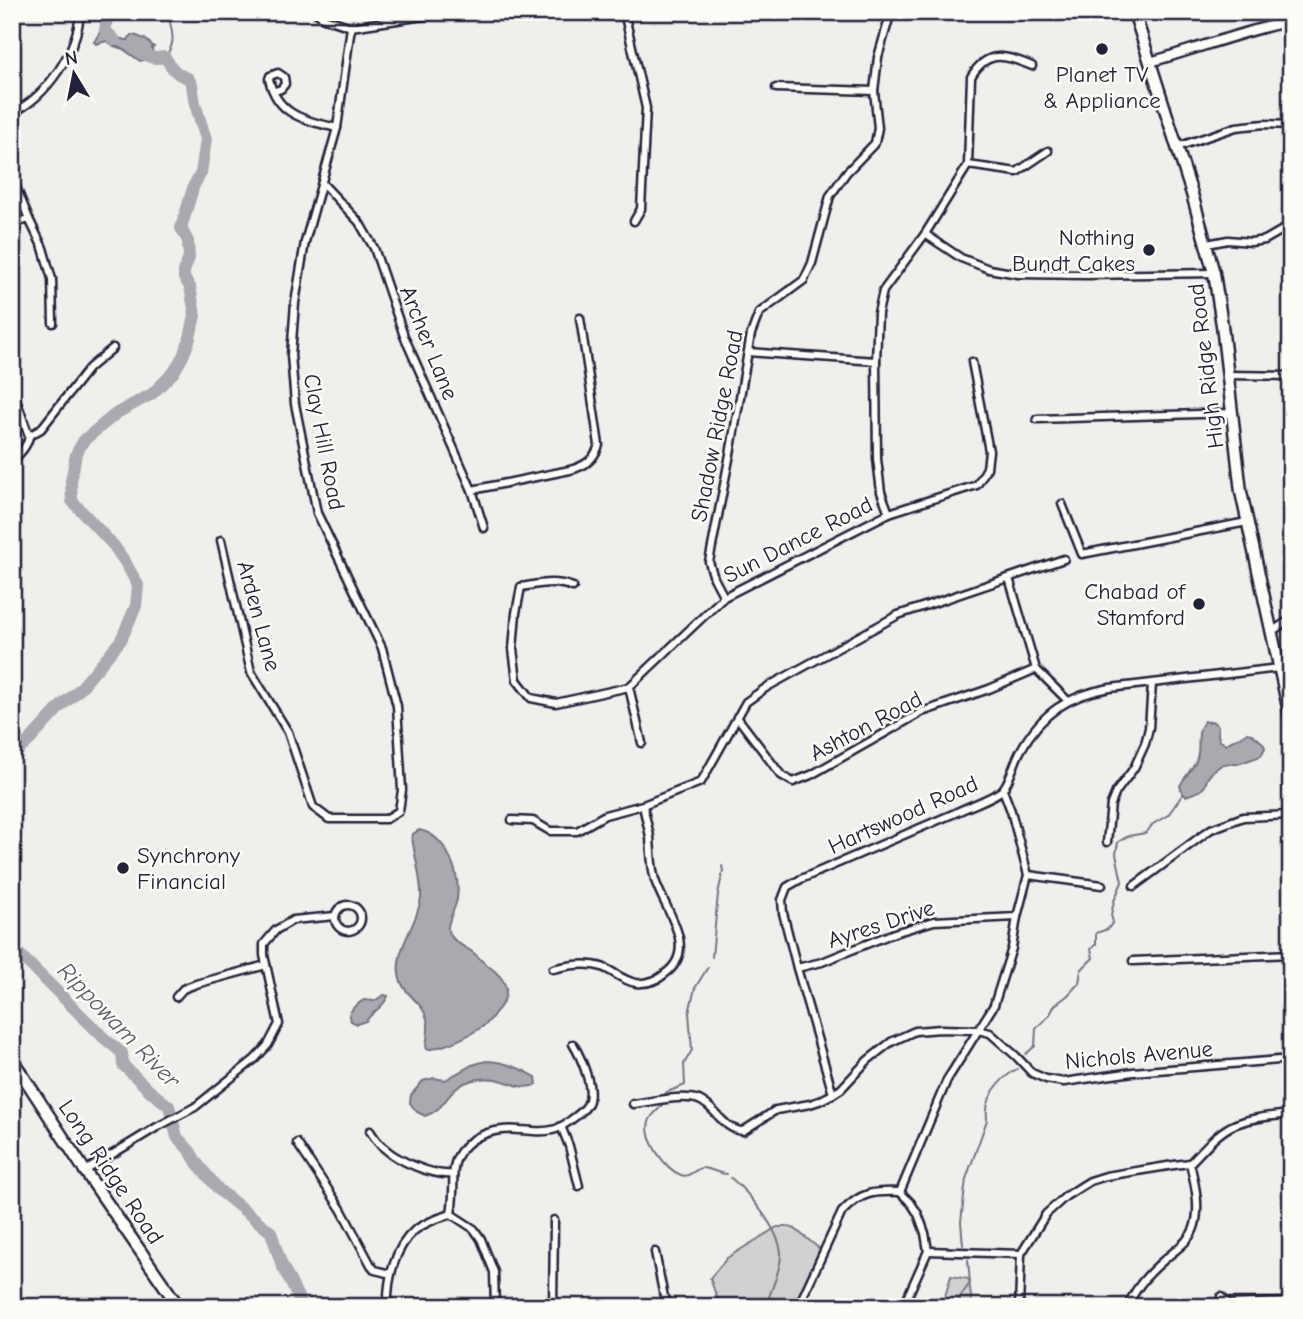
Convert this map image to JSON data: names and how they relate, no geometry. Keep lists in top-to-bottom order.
{
  "streets": {
    "main road": ["High Ridge Road", "Long Ridge Road"],
    "street": [
      "Archer Lane",
      "Shadow Ridge Road",
      "Clay Hill Road",
      "Sun Dance Road",
      "Arden Lane",
      "Ashton Road",
      "Hartswood Road",
      "Ayres Drive",
      "Nichols Avenue"
    ]
  },
  "crossings": [
    ["Archer Lane", "Clay Hill Road"],
    ["High Ridge Road", "Hartswood Road"],
    ["Shadow Ridge Road", "Sun Dance Road"],
    ["Clay Hill Road", "Arden Lane"],
    ["Hartswood Road", "Ayres Drive"]
  ],
  "water": ["Rippowam River"],
  "places": [
    "Planet TV & Appliance",
    "Nothing Bundt Cakes",
    "Chabad of Stamford",
    "Synchrony Financial"
  ],
  "north": "top"
}
